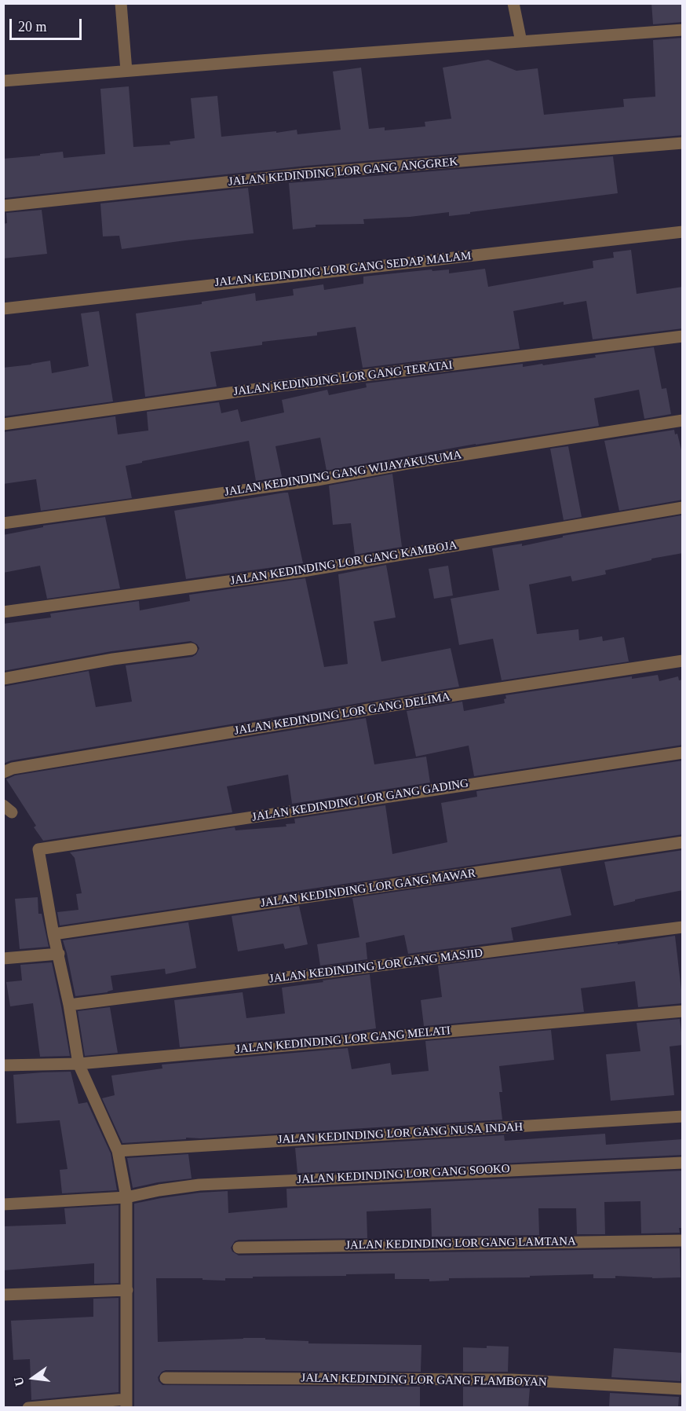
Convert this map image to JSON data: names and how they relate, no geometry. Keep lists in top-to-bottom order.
{
  "streets": {
    "street": [
      "JALAN KEDINDING LOR GANG ANGGREK",
      "JALAN KEDINDING LOR GANG SEDAP MALAM",
      "JALAN KEDINDING LOR GANG TERATAI",
      "JALAN KEDINDING GANG WIJAYAKUSUMA",
      "JALAN KEDINDING LOR GANG KAMBOJA",
      "JALAN KEDINDING LOR GANG DELIMA",
      "JALAN KEDINDING LOR GANG GADING",
      "JALAN KEDINDING LOR GANG MAWAR",
      "JALAN KEDINDING LOR GANG MASJID",
      "JALAN KEDINDING LOR GANG MELATI",
      "JALAN KEDINDING LOR GANG NUSA INDAH",
      "JALAN KEDINDING LOR GANG SOOKO",
      "JALAN KEDINDING LOR GANG LAMTANA",
      "JALAN KEDINDING LOR GANG FLAMBOYAN"
    ]
  },
  "crossings": [
    ["JALAN KEDINDING LOR GANG GADING", "JALAN KEDINDING LOR GANG MAWAR"]
  ],
  "scale_bar": "20 m",
  "north": "left"
}
